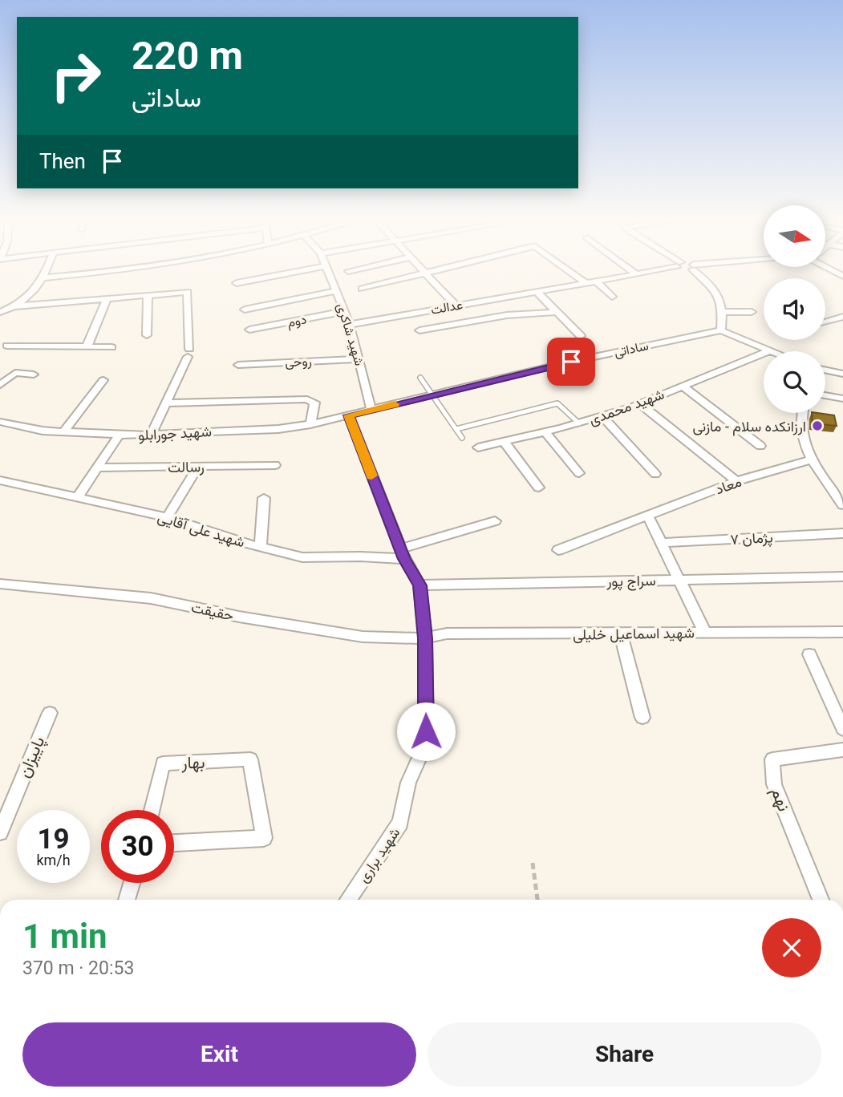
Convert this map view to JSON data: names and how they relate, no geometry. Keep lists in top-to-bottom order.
{
  "streets": {
    "street": [
      "عدالت",
      "دوم",
      "شهید شاکری",
      "ساداتی",
      "روحی",
      "شهید محمدی",
      "شهید جورابلو",
      "رسالت",
      "معاد",
      "شهید علی آقایی",
      "پژمان ۷",
      "سراج پور",
      "حقیقت",
      "شهید اسماعیل خلیلی",
      "پاییزان",
      "بهار",
      "نهم",
      "شهید براری"
    ]
  },
  "crossings": [
    ["عدالت", "شهید شاکری"],
    ["دوم", "شهید شاکری"],
    ["شهید شاکری", "ساداتی"],
    ["شهید شاکری", "روحی"],
    ["ساداتی", "شهید جورابلو"],
    ["ساداتی", "شهید براری"],
    ["شهید جورابلو", "شهید براری"],
    ["شهید علی آقایی", "شهید براری"],
    ["سراج پور", "شهید براری"],
    ["حقیقت", "شهید اسماعیل خلیلی"],
    ["حقیقت", "شهید براری"],
    ["شهید اسماعیل خلیلی", "شهید براری"]
  ],
  "places": ["ارزانکده سلام - مازنی"],
  "north": "right",
  "page": {
    "turn": ["220 m", "ساداتی"],
    "then": "Then",
    "speed": "19 km/h",
    "limit": "30",
    "heading": ["1 min", "370 m · 20:53"],
    "buttons": ["Exit", "Share"]
  }
}
